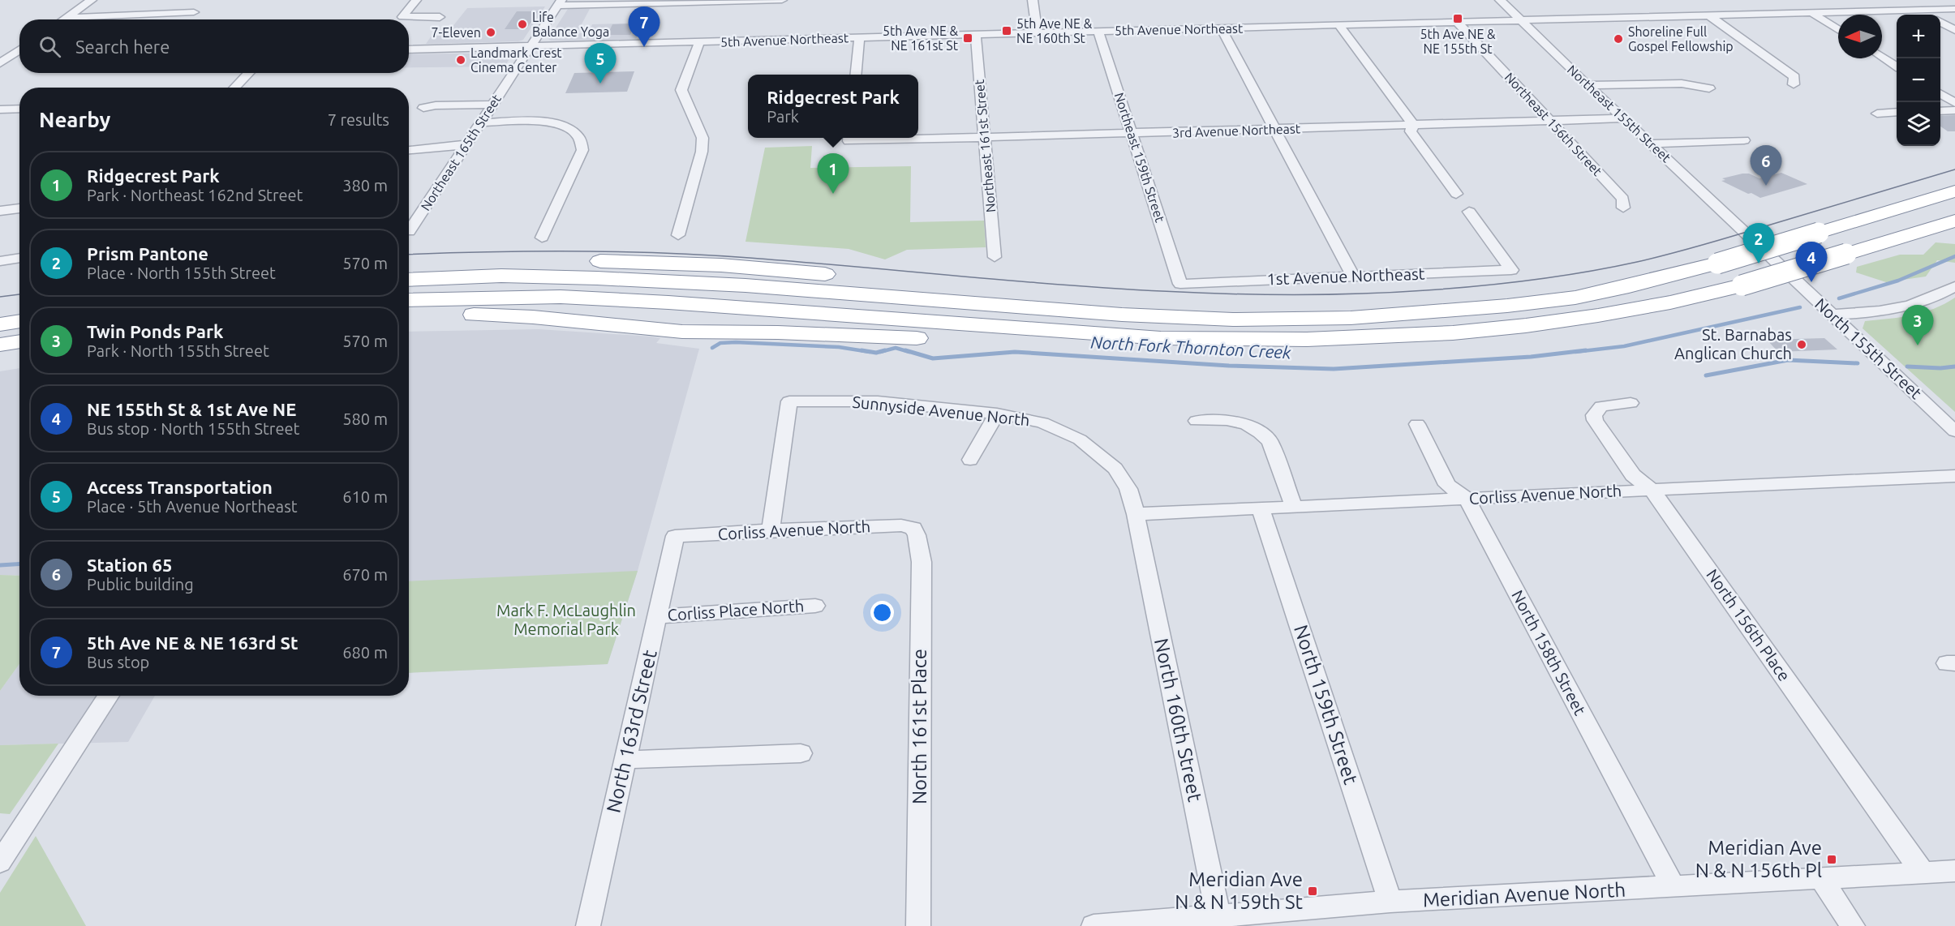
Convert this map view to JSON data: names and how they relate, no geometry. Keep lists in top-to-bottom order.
{
  "streets": {
    "street": [
      "5th Avenue Northeast",
      "Northeast 155th Street",
      "Northeast 156th Street",
      "3rd Avenue Northeast",
      "Northeast 161st Street",
      "Northeast 165th Street",
      "Northeast 159th Street",
      "1st Avenue Northeast",
      "North 155th Street",
      "Sunnyside Avenue North",
      "Corliss Avenue North",
      "Corliss Place North",
      "North 156th Place",
      "North 158th Street",
      "North 159th Street",
      "North 160th Street",
      "North 161st Place",
      "North 163rd Street",
      "Meridian Avenue North"
    ]
  },
  "crossings": [
    ["5th Avenue Northeast", "Northeast 155th Street"],
    ["5th Avenue Northeast", "Northeast 156th Street"],
    ["5th Avenue Northeast", "Northeast 161st Street"],
    ["5th Avenue Northeast", "Northeast 165th Street"],
    ["5th Avenue Northeast", "Northeast 159th Street"],
    ["Northeast 155th Street", "3rd Avenue Northeast"],
    ["Northeast 155th Street", "North 155th Street"],
    ["Northeast 156th Street", "3rd Avenue Northeast"],
    ["3rd Avenue Northeast", "Northeast 161st Street"],
    ["3rd Avenue Northeast", "Northeast 159th Street"],
    ["Northeast 159th Street", "1st Avenue Northeast"],
    ["Sunnyside Avenue North", "Corliss Avenue North"],
    ["Sunnyside Avenue North", "North 160th Street"],
    ["Corliss Avenue North", "North 156th Place"],
    ["Corliss Avenue North", "North 158th Street"],
    ["Corliss Avenue North", "North 159th Street"],
    ["Corliss Avenue North", "North 160th Street"],
    ["Corliss Avenue North", "North 161st Place"],
    ["Corliss Avenue North", "North 163rd Street"],
    ["Corliss Place North", "North 163rd Street"],
    ["North 156th Place", "Meridian Avenue North"],
    ["North 158th Street", "Meridian Avenue North"],
    ["North 159th Street", "Meridian Avenue North"],
    ["North 160th Street", "Meridian Avenue North"]
  ],
  "water": ["North Fork Thornton Creek"],
  "parks": ["Mark F. McLaughlin Memorial Park"],
  "places": {
    "transit": [
      "5th Ave NE & NE 155th St",
      "5th Ave NE & NE 160th St",
      "5th Ave NE & NE 161st St",
      "Meridian Ave N & N 156th Pl",
      "Meridian Ave N & N 159th St"
    ],
    "other": [
      "Life Balance Yoga",
      "7-Eleven",
      "Shoreline Full Gospel Fellowship",
      "Landmark Crest Cinema Center",
      "St. Barnabas Anglican Church"
    ]
  },
  "north": "left",
  "page": {
    "pins": [
      "7",
      "5",
      "6",
      "1",
      "2",
      "4",
      "3"
    ],
    "map_buttons": ["+", "−"],
    "search": "Search here",
    "popup": ["Ridgecrest Park", "Park"],
    "heading": ["Nearby", "7 results"],
    "list": [
      {
        "mark": "1",
        "name": "Ridgecrest Park",
        "note": "Park · Northeast 162nd Street",
        "value": "380 m"
      },
      {
        "mark": "2",
        "name": "Prism Pantone",
        "note": "Place · North 155th Street",
        "value": "570 m"
      },
      {
        "mark": "3",
        "name": "Twin Ponds Park",
        "note": "Park · North 155th Street",
        "value": "570 m"
      },
      {
        "mark": "4",
        "name": "NE 155th St & 1st Ave NE",
        "note": "Bus stop · North 155th Street",
        "value": "580 m"
      },
      {
        "mark": "5",
        "name": "Access Transportation",
        "note": "Place · 5th Avenue Northeast",
        "value": "610 m"
      },
      {
        "mark": "6",
        "name": "Station 65",
        "note": "Public building",
        "value": "670 m"
      },
      {
        "mark": "7",
        "name": "5th Ave NE & NE 163rd St",
        "note": "Bus stop",
        "value": "680 m"
      }
    ]
  }
}
